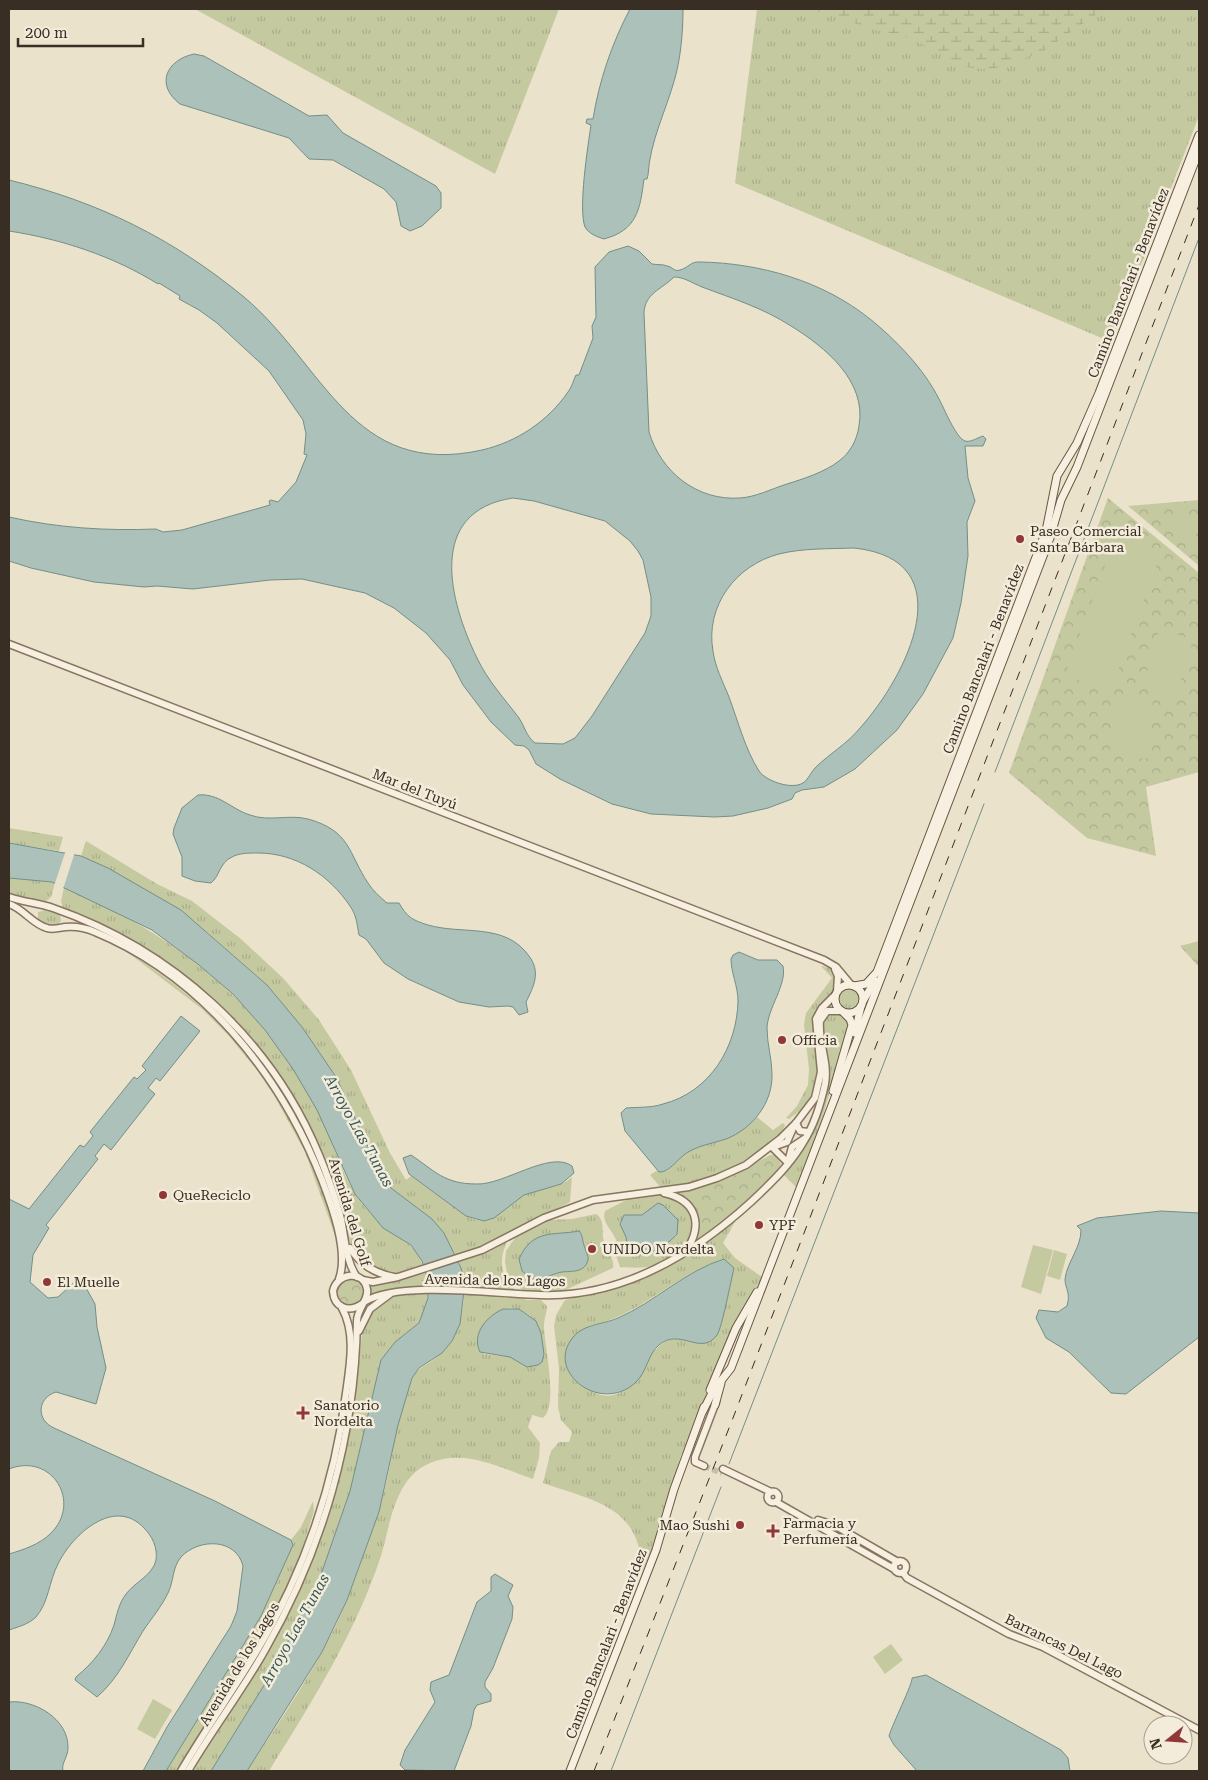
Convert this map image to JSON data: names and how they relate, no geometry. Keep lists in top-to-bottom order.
{
  "streets": {
    "main road": ["Camino Bancalari - Benavídez"],
    "street": [
      "Mar del Tuyú",
      "Avenida del Golf",
      "Avenida de los Lagos",
      "Barrancas Del Lago"
    ]
  },
  "crossings": [
    ["Camino Bancalari - Benavídez", "Avenida de los Lagos"],
    ["Avenida del Golf", "Avenida de los Lagos"]
  ],
  "water": ["Arroyo Las Tunas"],
  "places": {
    "other": [
      "Paseo Comercial Santa Bárbara",
      "Officia",
      "QueReciclo",
      "YPF",
      "UNIDO Nordelta",
      "El Muelle",
      "Mao Sushi"
    ],
    "health": ["Sanatorio Nordelta", "Farmacia y Perfumería"]
  },
  "scale_bar": "200 m",
  "north": "left"
}
